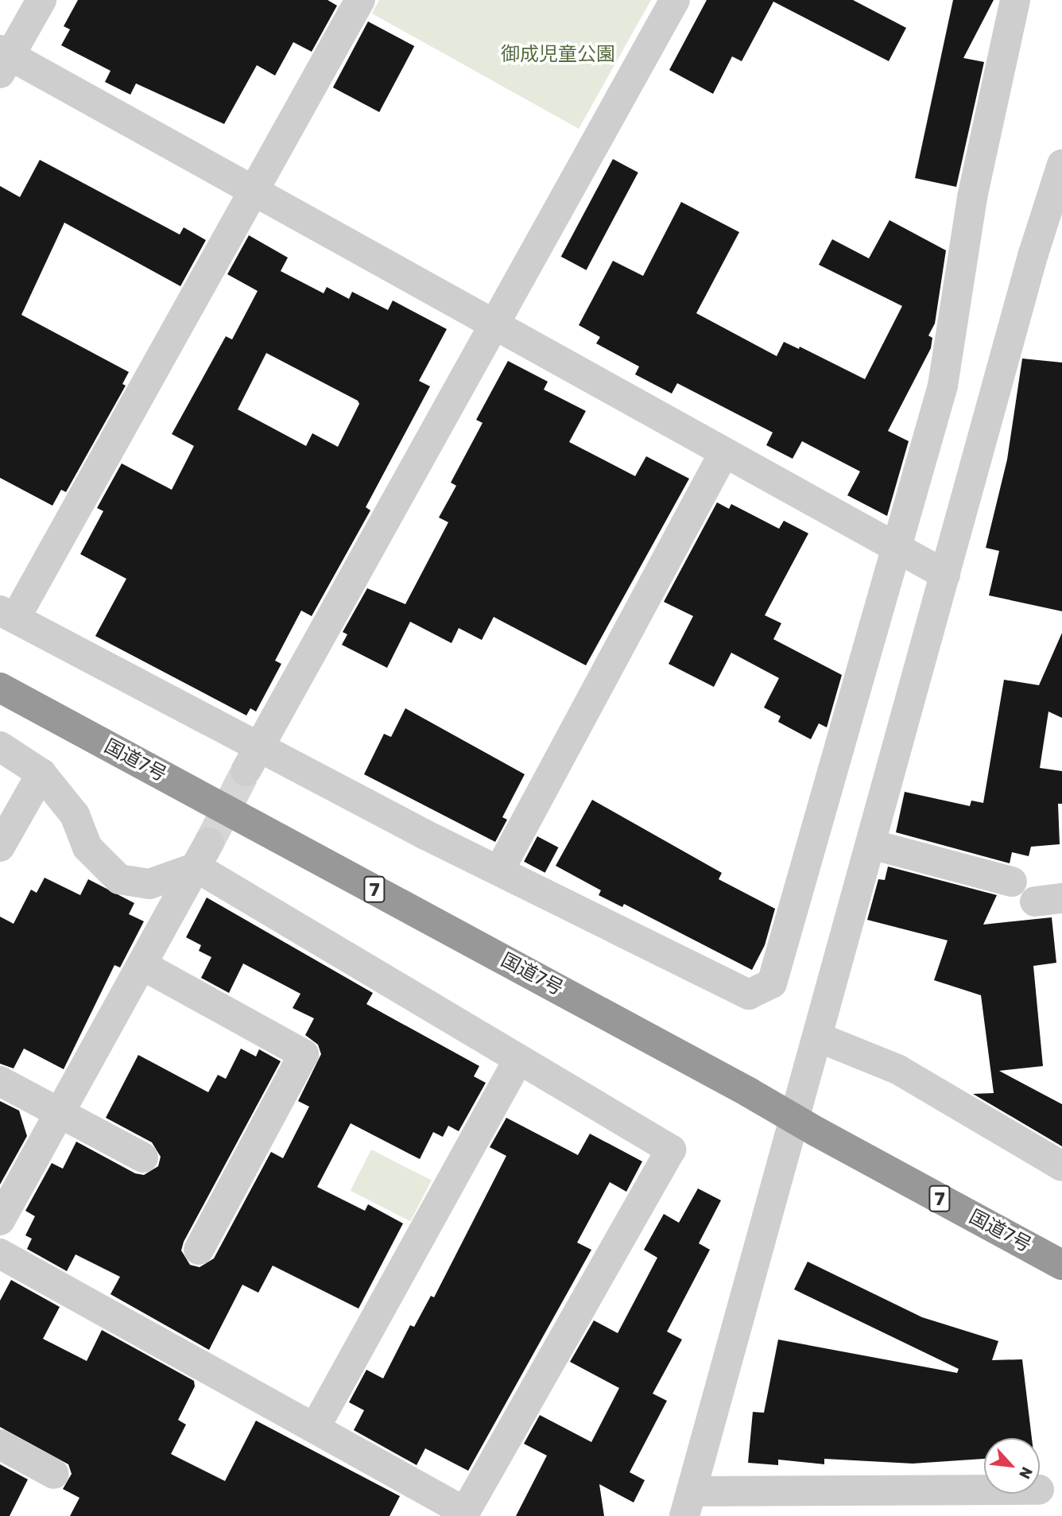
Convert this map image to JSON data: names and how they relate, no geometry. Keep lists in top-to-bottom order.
{
  "streets": {
    "highway": ["国道7号", "7"]
  },
  "parks": ["御成児童公園"],
  "north": "bottom right"
}
